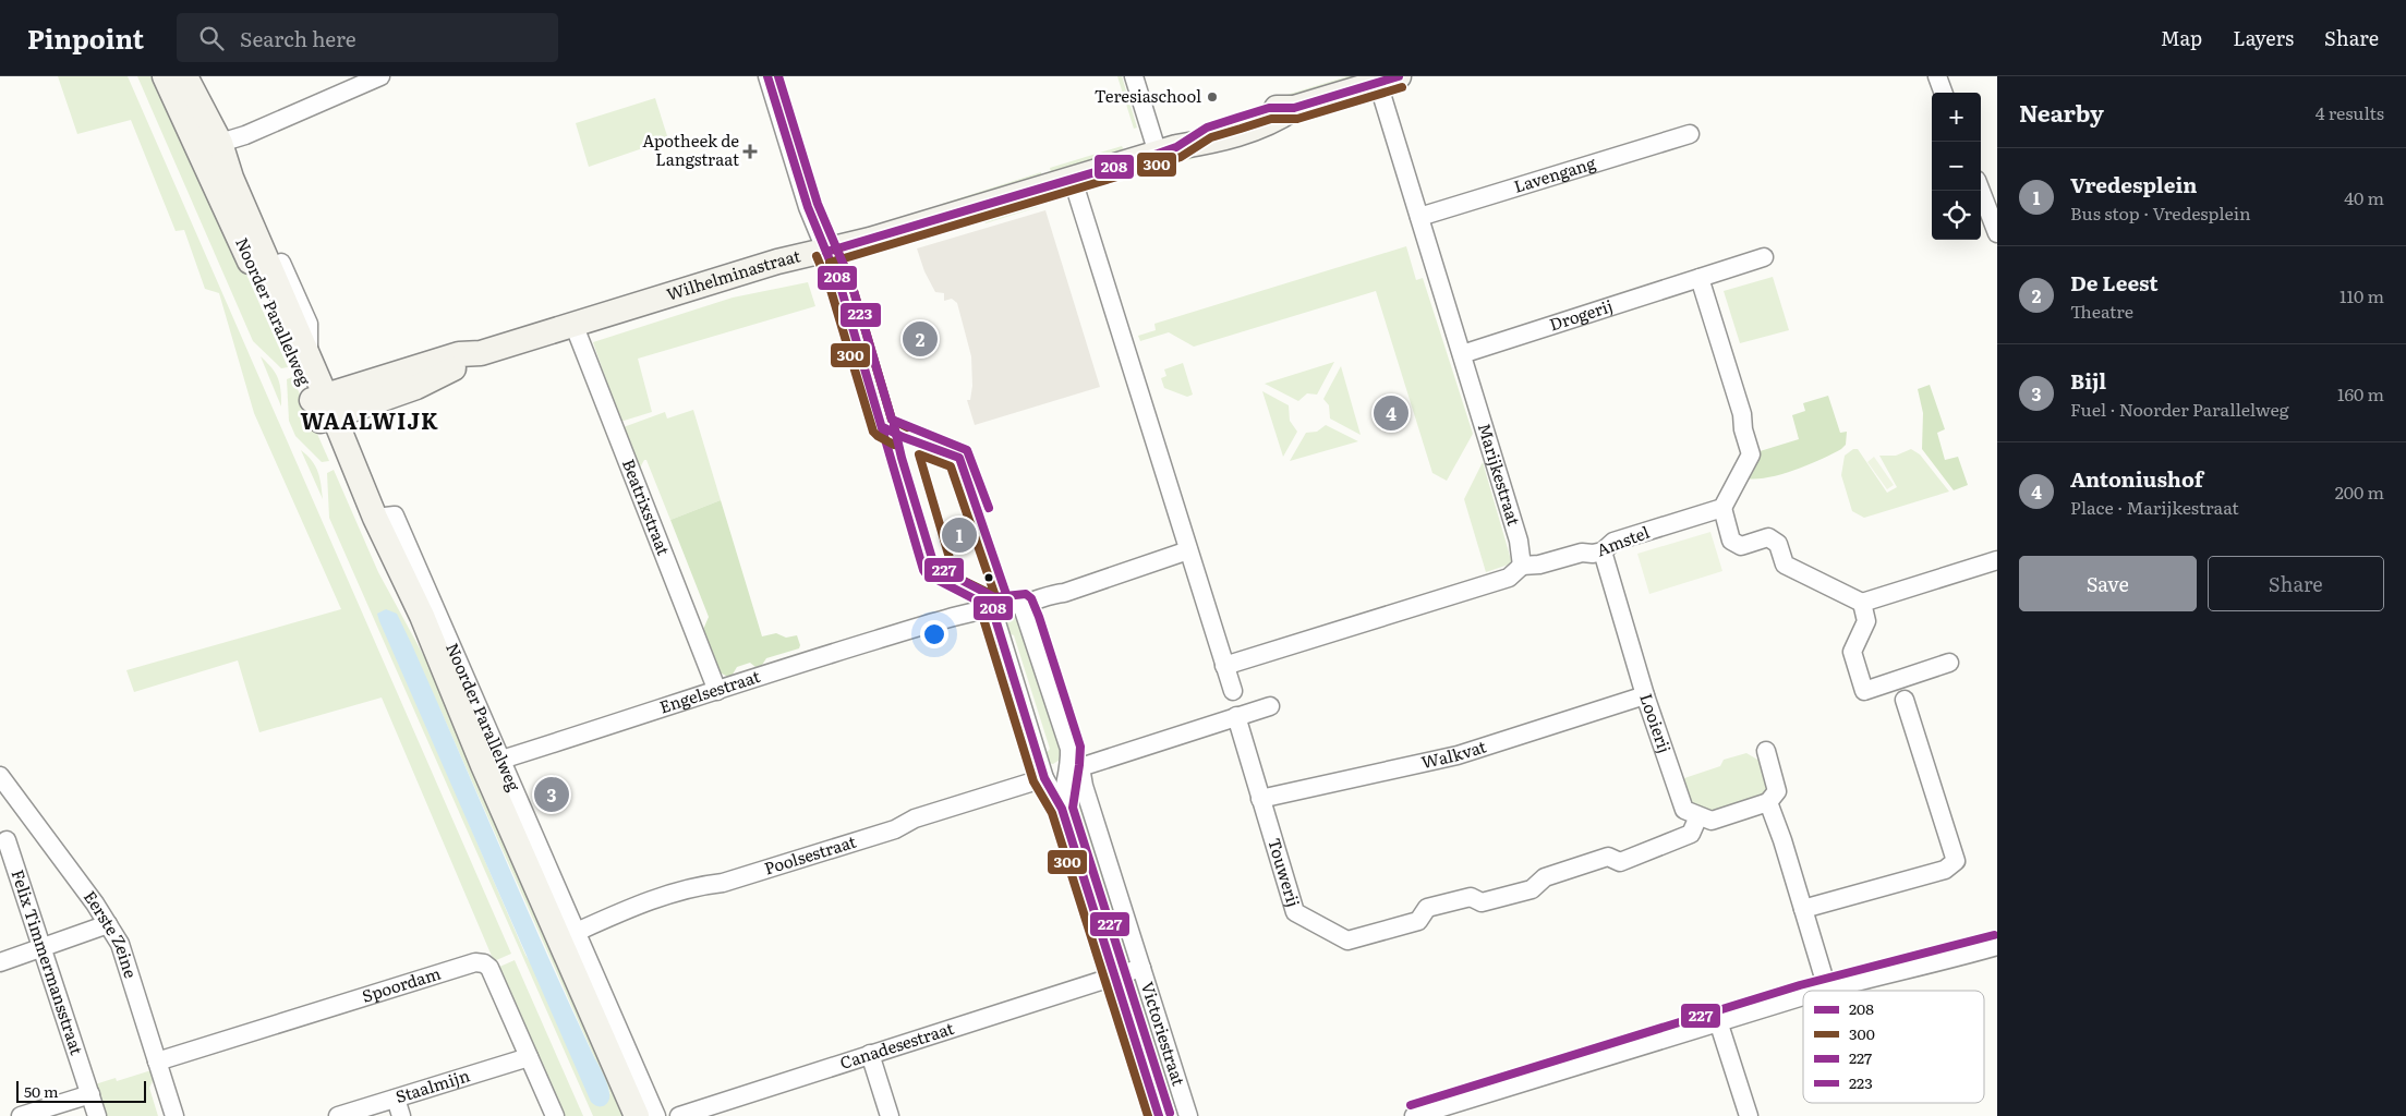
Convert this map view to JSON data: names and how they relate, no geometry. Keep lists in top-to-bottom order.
{
  "streets": {
    "main road": ["Wilhelminastraat", "Noorder Parallelweg"],
    "street": [
      "Lavengang",
      "Drogerij",
      "Marijkestraat",
      "Beatrixstraat",
      "Amstel",
      "Engelsestraat",
      "Looierij",
      "Walkvat",
      "Poolsestraat",
      "Touwerij",
      "Eerste Zeine",
      "Felix Timmermansstraat",
      "Spoordam",
      "Victoriestraat",
      "Canadesestraat",
      "Staalmijn"
    ]
  },
  "crossings": [
    ["Lavengang", "Marijkestraat"],
    ["Wilhelminastraat", "Noorder Parallelweg"],
    ["Wilhelminastraat", "Marijkestraat"],
    ["Wilhelminastraat", "Beatrixstraat"],
    ["Noorder Parallelweg", "Engelsestraat"],
    ["Noorder Parallelweg", "Poolsestraat"],
    ["Drogerij", "Marijkestraat"],
    ["Marijkestraat", "Amstel"],
    ["Beatrixstraat", "Engelsestraat"],
    ["Amstel", "Looierij"],
    ["Engelsestraat", "Victoriestraat"],
    ["Looierij", "Walkvat"],
    ["Looierij", "Touwerij"],
    ["Walkvat", "Touwerij"],
    ["Poolsestraat", "Victoriestraat"],
    ["Eerste Zeine", "Spoordam"],
    ["Spoordam", "Staalmijn"],
    ["Victoriestraat", "Canadesestraat"]
  ],
  "districts": ["WAALWIJK"],
  "places": {
    "other": ["Teresiaschool"],
    "health": ["Apotheek de Langstraat"]
  },
  "lines": [
    "transit line 208",
    "transit line 223",
    "transit line 300",
    "transit line 227"
  ],
  "legend": [
    "208",
    "300",
    "227",
    "223"
  ],
  "scale_bar": "50 m",
  "page": {
    "header": "Pinpoint",
    "search": "Search here",
    "nav": ["Map", "Layers", "Share"],
    "heading": ["Nearby", "4 results"],
    "map_buttons": ["+", "−"],
    "list": [
      {
        "mark": "1",
        "name": "Vredesplein",
        "note": "Bus stop · Vredesplein",
        "value": "40 m"
      },
      {
        "mark": "2",
        "name": "De Leest",
        "note": "Theatre",
        "value": "110 m"
      },
      {
        "mark": "3",
        "name": "Bijl",
        "note": "Fuel · Noorder Parallelweg",
        "value": "160 m"
      },
      {
        "mark": "4",
        "name": "Antoniushof",
        "note": "Place · Marijkestraat",
        "value": "200 m"
      }
    ],
    "pins": [
      "2",
      "4",
      "1",
      "3"
    ],
    "buttons": ["Save", "Share"],
    "scale": "50 m"
  }
}
